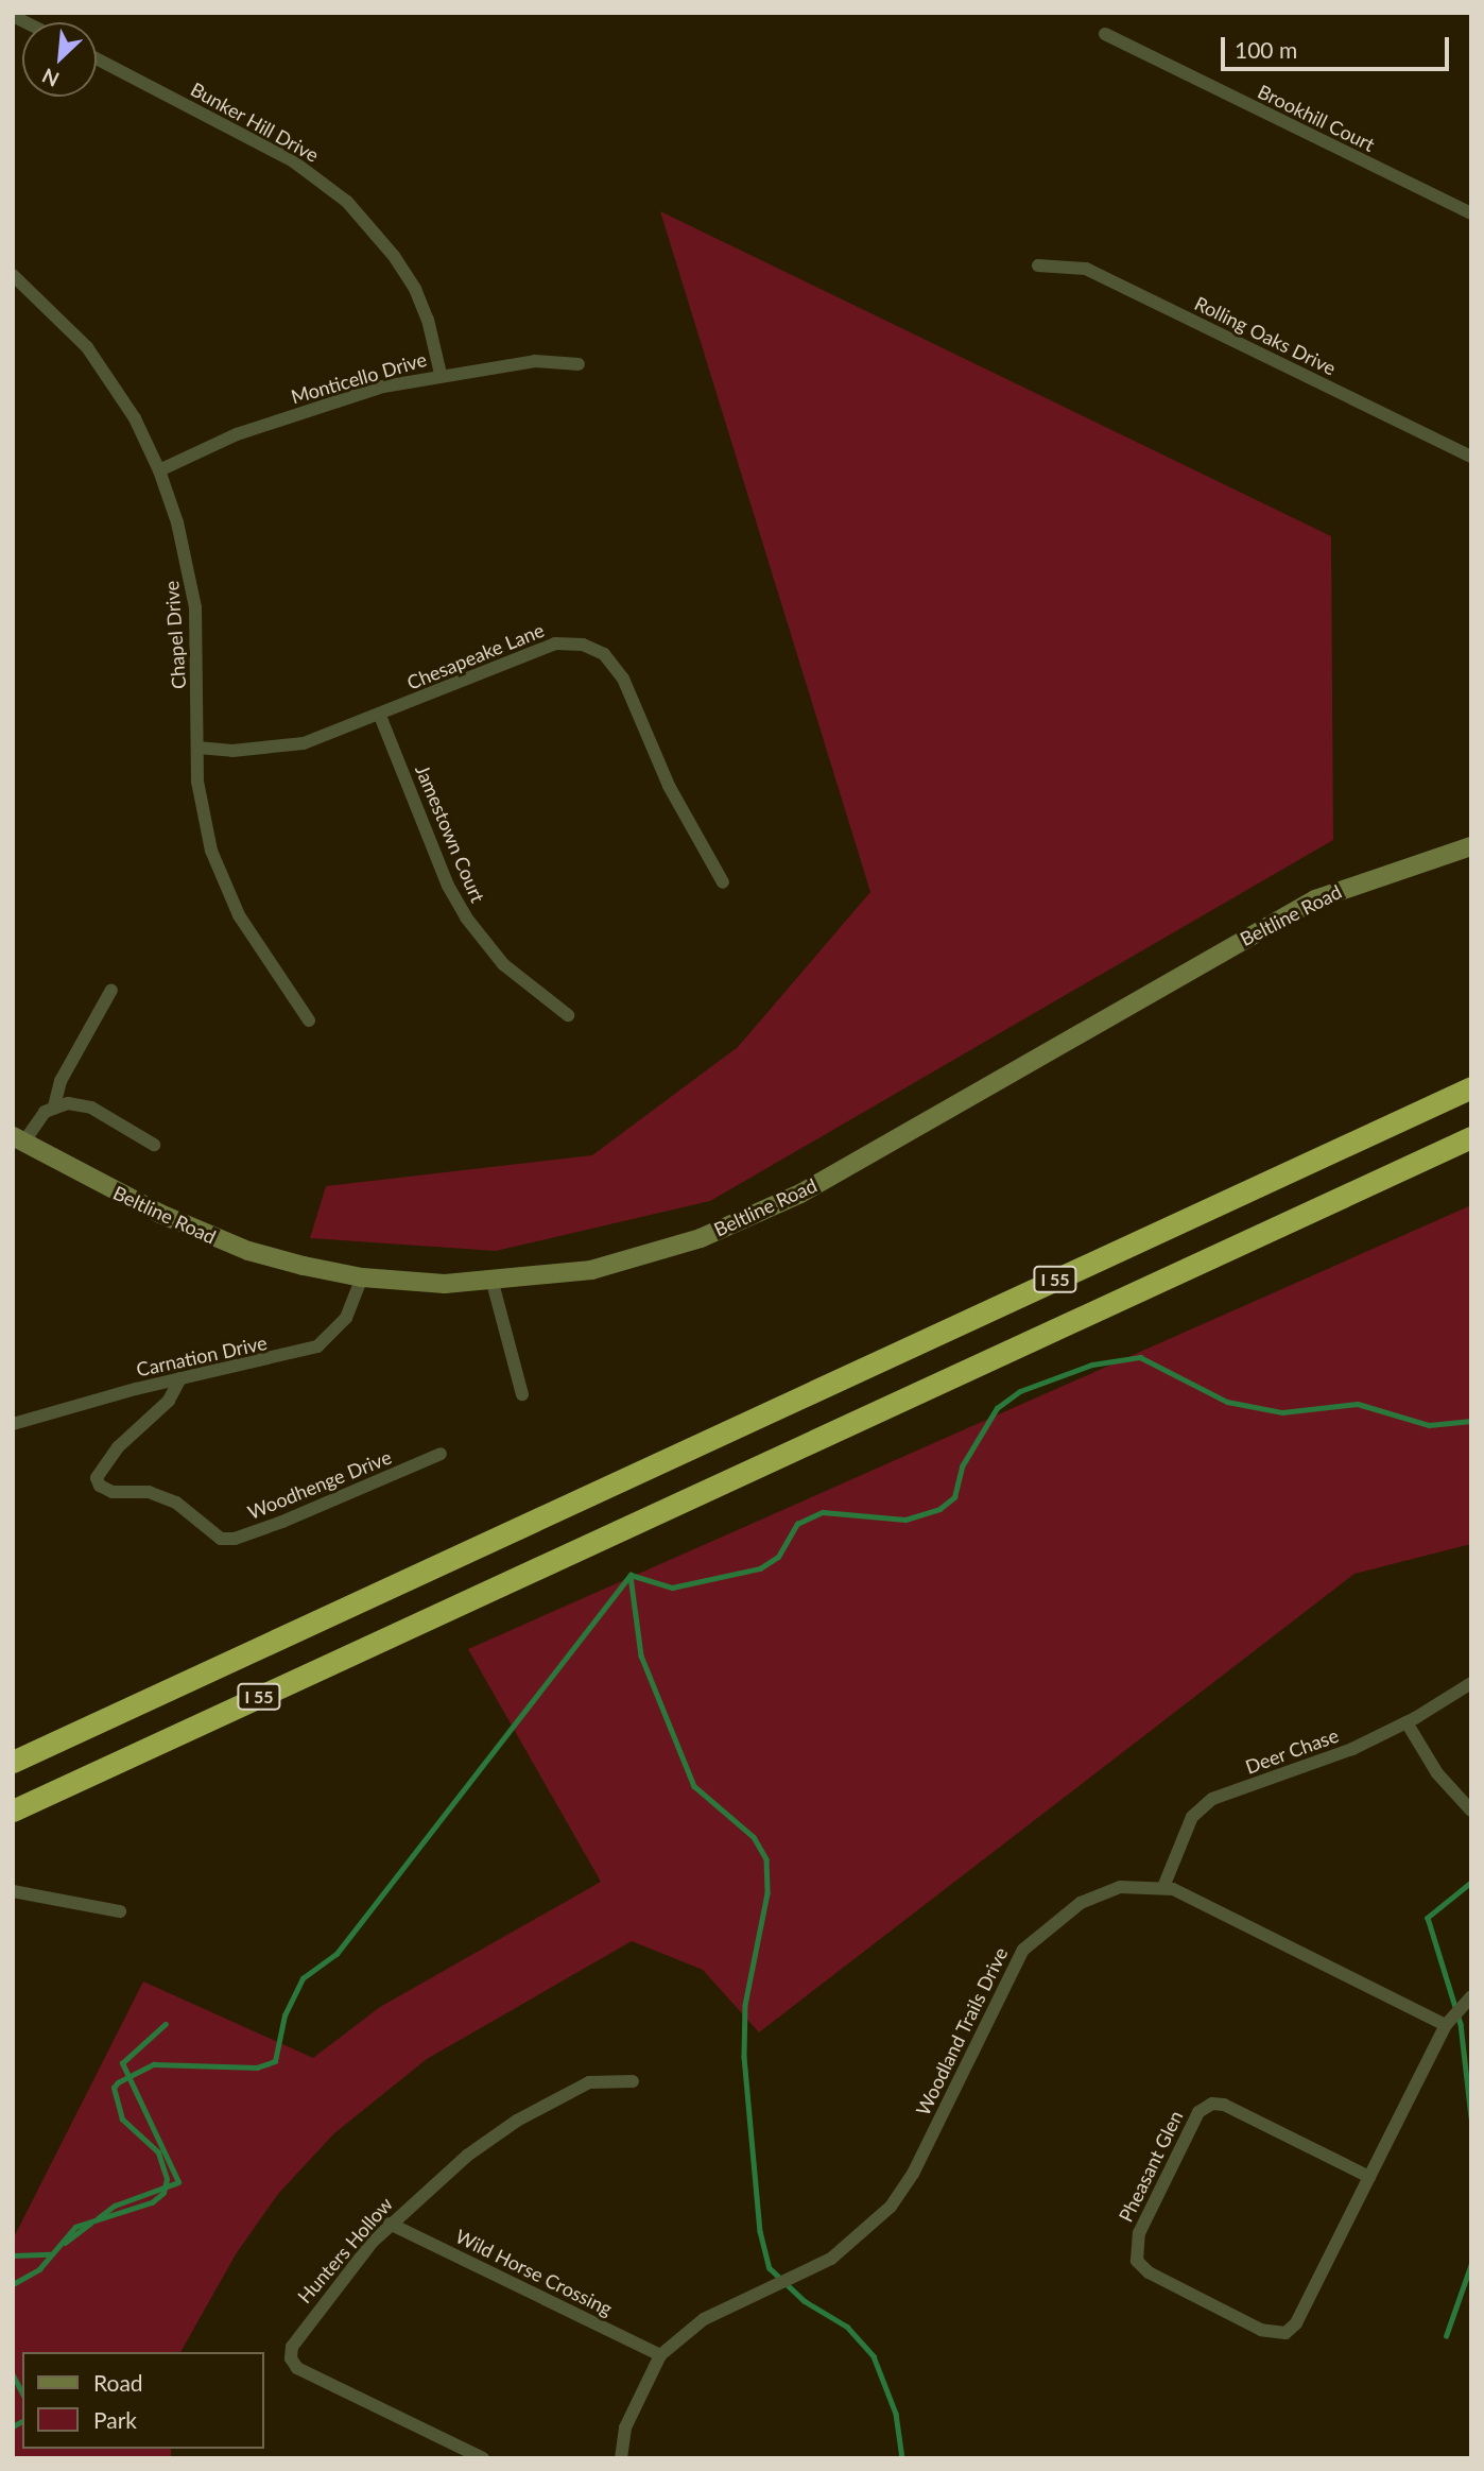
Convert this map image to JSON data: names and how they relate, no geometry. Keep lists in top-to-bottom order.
{
  "streets": {
    "highway": ["I 55"],
    "main road": ["Beltline Road"],
    "street": [
      "Brookhill Court",
      "Bunker Hill Drive",
      "Rolling Oaks Drive",
      "Monticello Drive",
      "Chapel Drive",
      "Chesapeake Lane",
      "Jamestown Court",
      "Carnation Drive",
      "Woodhenge Drive",
      "Deer Chase",
      "Woodland Trails Drive",
      "Pheasant Glen",
      "Hunters Hollow",
      "Wild Horse Crossing"
    ]
  },
  "crossings": [
    ["Bunker Hill Drive", "Monticello Drive"],
    ["Monticello Drive", "Chapel Drive"],
    ["Chapel Drive", "Chesapeake Lane"],
    ["Chesapeake Lane", "Jamestown Court"],
    ["Beltline Road", "Carnation Drive"],
    ["Carnation Drive", "Woodhenge Drive"],
    ["Deer Chase", "Woodland Trails Drive"],
    ["Woodland Trails Drive", "Pheasant Glen"],
    ["Woodland Trails Drive", "Wild Horse Crossing"],
    ["Hunters Hollow", "Wild Horse Crossing"]
  ],
  "legend": ["Road", "Park"],
  "scale_bar": "100 m",
  "north": "bottom left"
}
